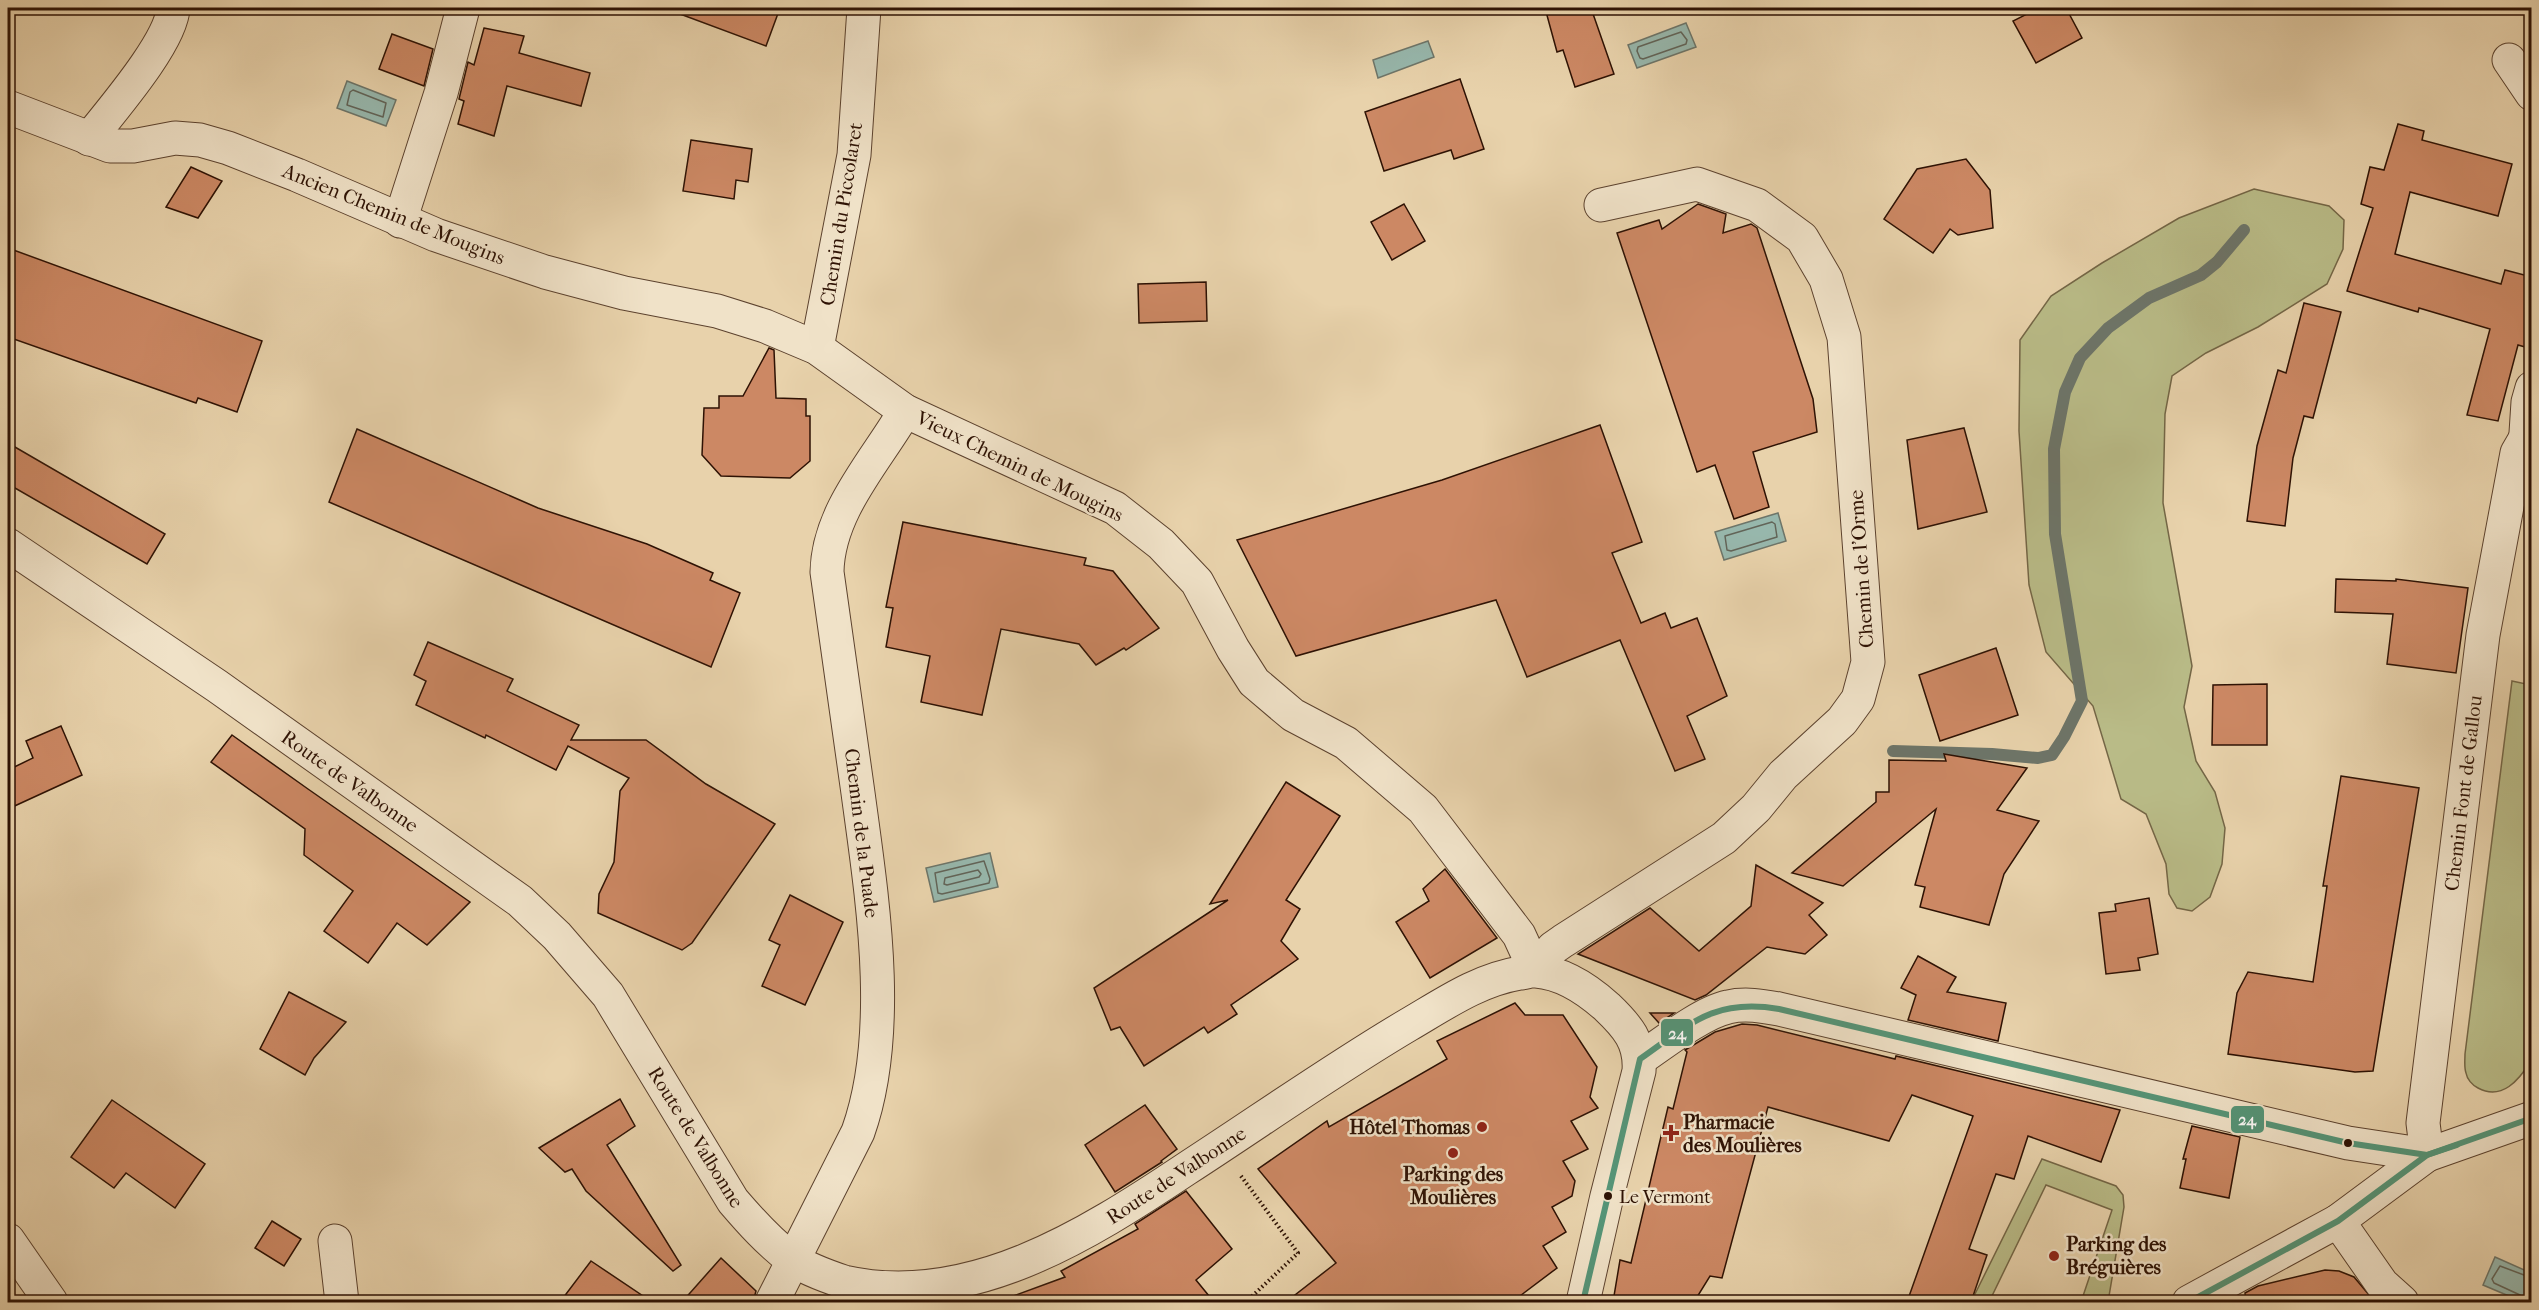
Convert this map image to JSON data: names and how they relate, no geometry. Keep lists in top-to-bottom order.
{
  "streets": {
    "street": [
      "Ancien Chemin de Mougins",
      "Chemin du Piccolaret",
      "Vieux Chemin de Mougins",
      "Chemin de l'Orme",
      "Route de Valbonne",
      "Chemin Font de Gallou",
      "Chemin de la Puade"
    ]
  },
  "crossings": [
    ["Ancien Chemin de Mougins", "Chemin du Piccolaret"],
    ["Ancien Chemin de Mougins", "Vieux Chemin de Mougins"],
    ["Chemin du Piccolaret", "Vieux Chemin de Mougins"],
    ["Vieux Chemin de Mougins", "Chemin de l'Orme"],
    ["Vieux Chemin de Mougins", "Route de Valbonne"],
    ["Vieux Chemin de Mougins", "Chemin de la Puade"],
    ["Chemin de l'Orme", "Route de Valbonne"],
    ["Route de Valbonne", "Chemin de la Puade"]
  ],
  "places": {
    "other": [
      "Hôtel Thomas",
      "Parking des Moulières",
      "Le Vermont",
      "Parking des Bréguières"
    ],
    "health": ["Pharmacie des Moulières"]
  },
  "lines": ["transit line 24"]
}
